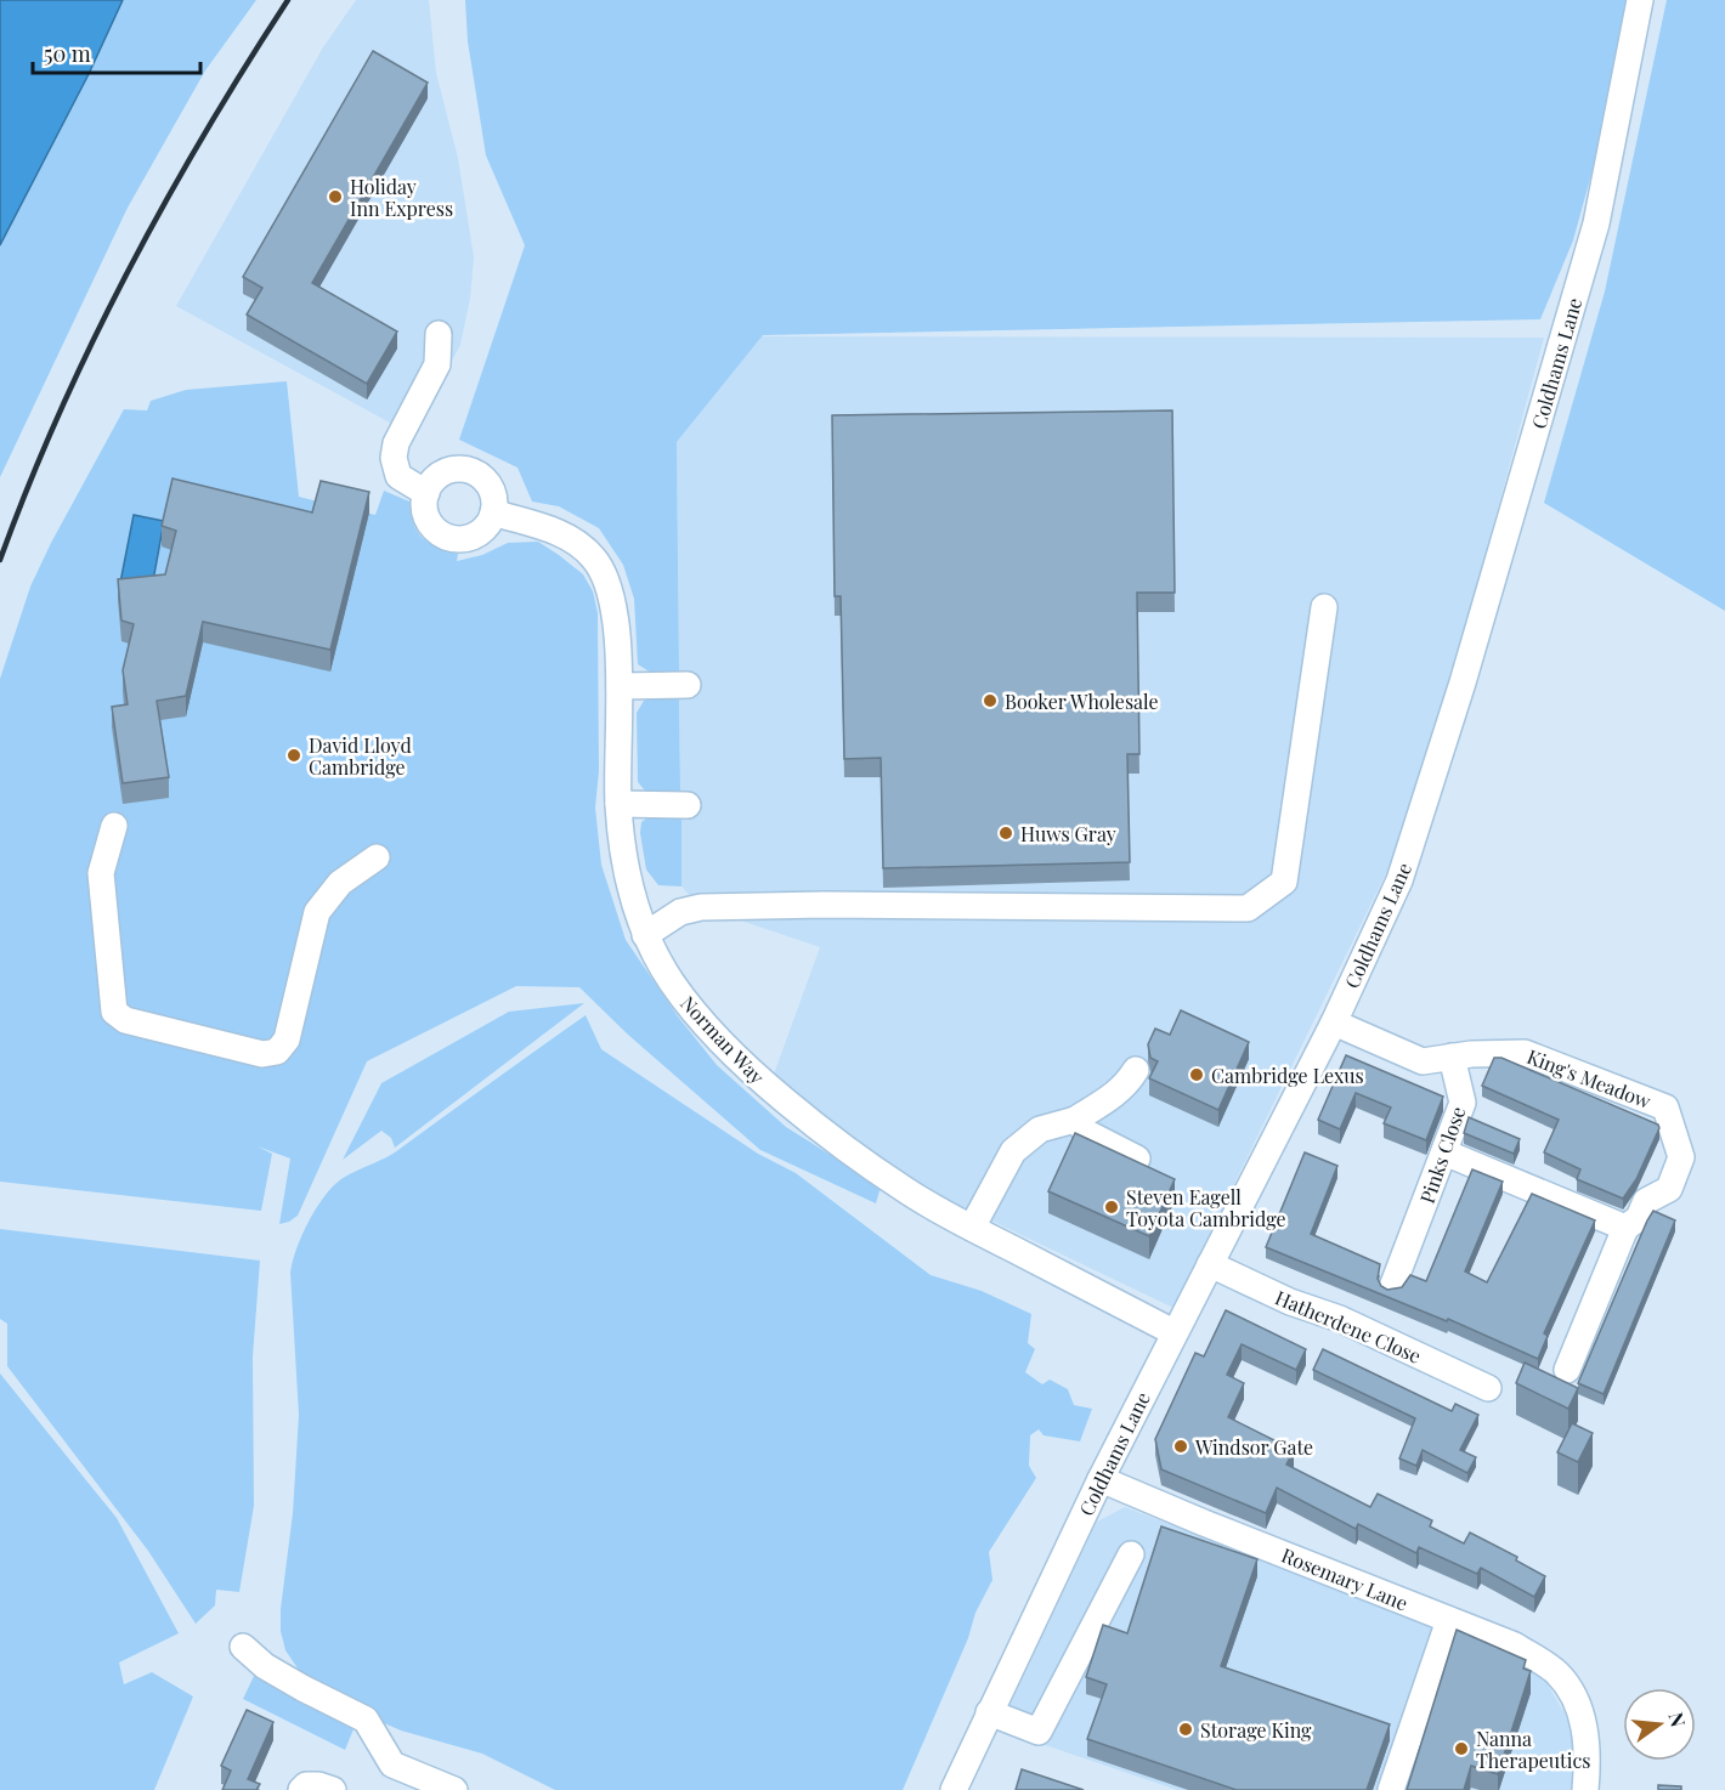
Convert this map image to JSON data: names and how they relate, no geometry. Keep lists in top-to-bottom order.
{
  "streets": {
    "street": [
      "Coldhams Lane",
      "Norman Way",
      "King's Meadow",
      "Pinks Close",
      "Hatherdene Close",
      "Rosemary Lane"
    ]
  },
  "crossings": [
    ["Coldhams Lane", "Norman Way"],
    ["Coldhams Lane", "Hatherdene Close"],
    ["Coldhams Lane", "Rosemary Lane"],
    ["King's Meadow", "Pinks Close"]
  ],
  "places": [
    "Holiday Inn Express",
    "Booker Wholesale",
    "David Lloyd Cambridge",
    "Huws Gray",
    "Cambridge Lexus",
    "Steven Eagell Toyota Cambridge",
    "Windsor Gate",
    "Storage King",
    "Nanna Therapeutics"
  ],
  "scale_bar": "50 m",
  "north": "right"
}
